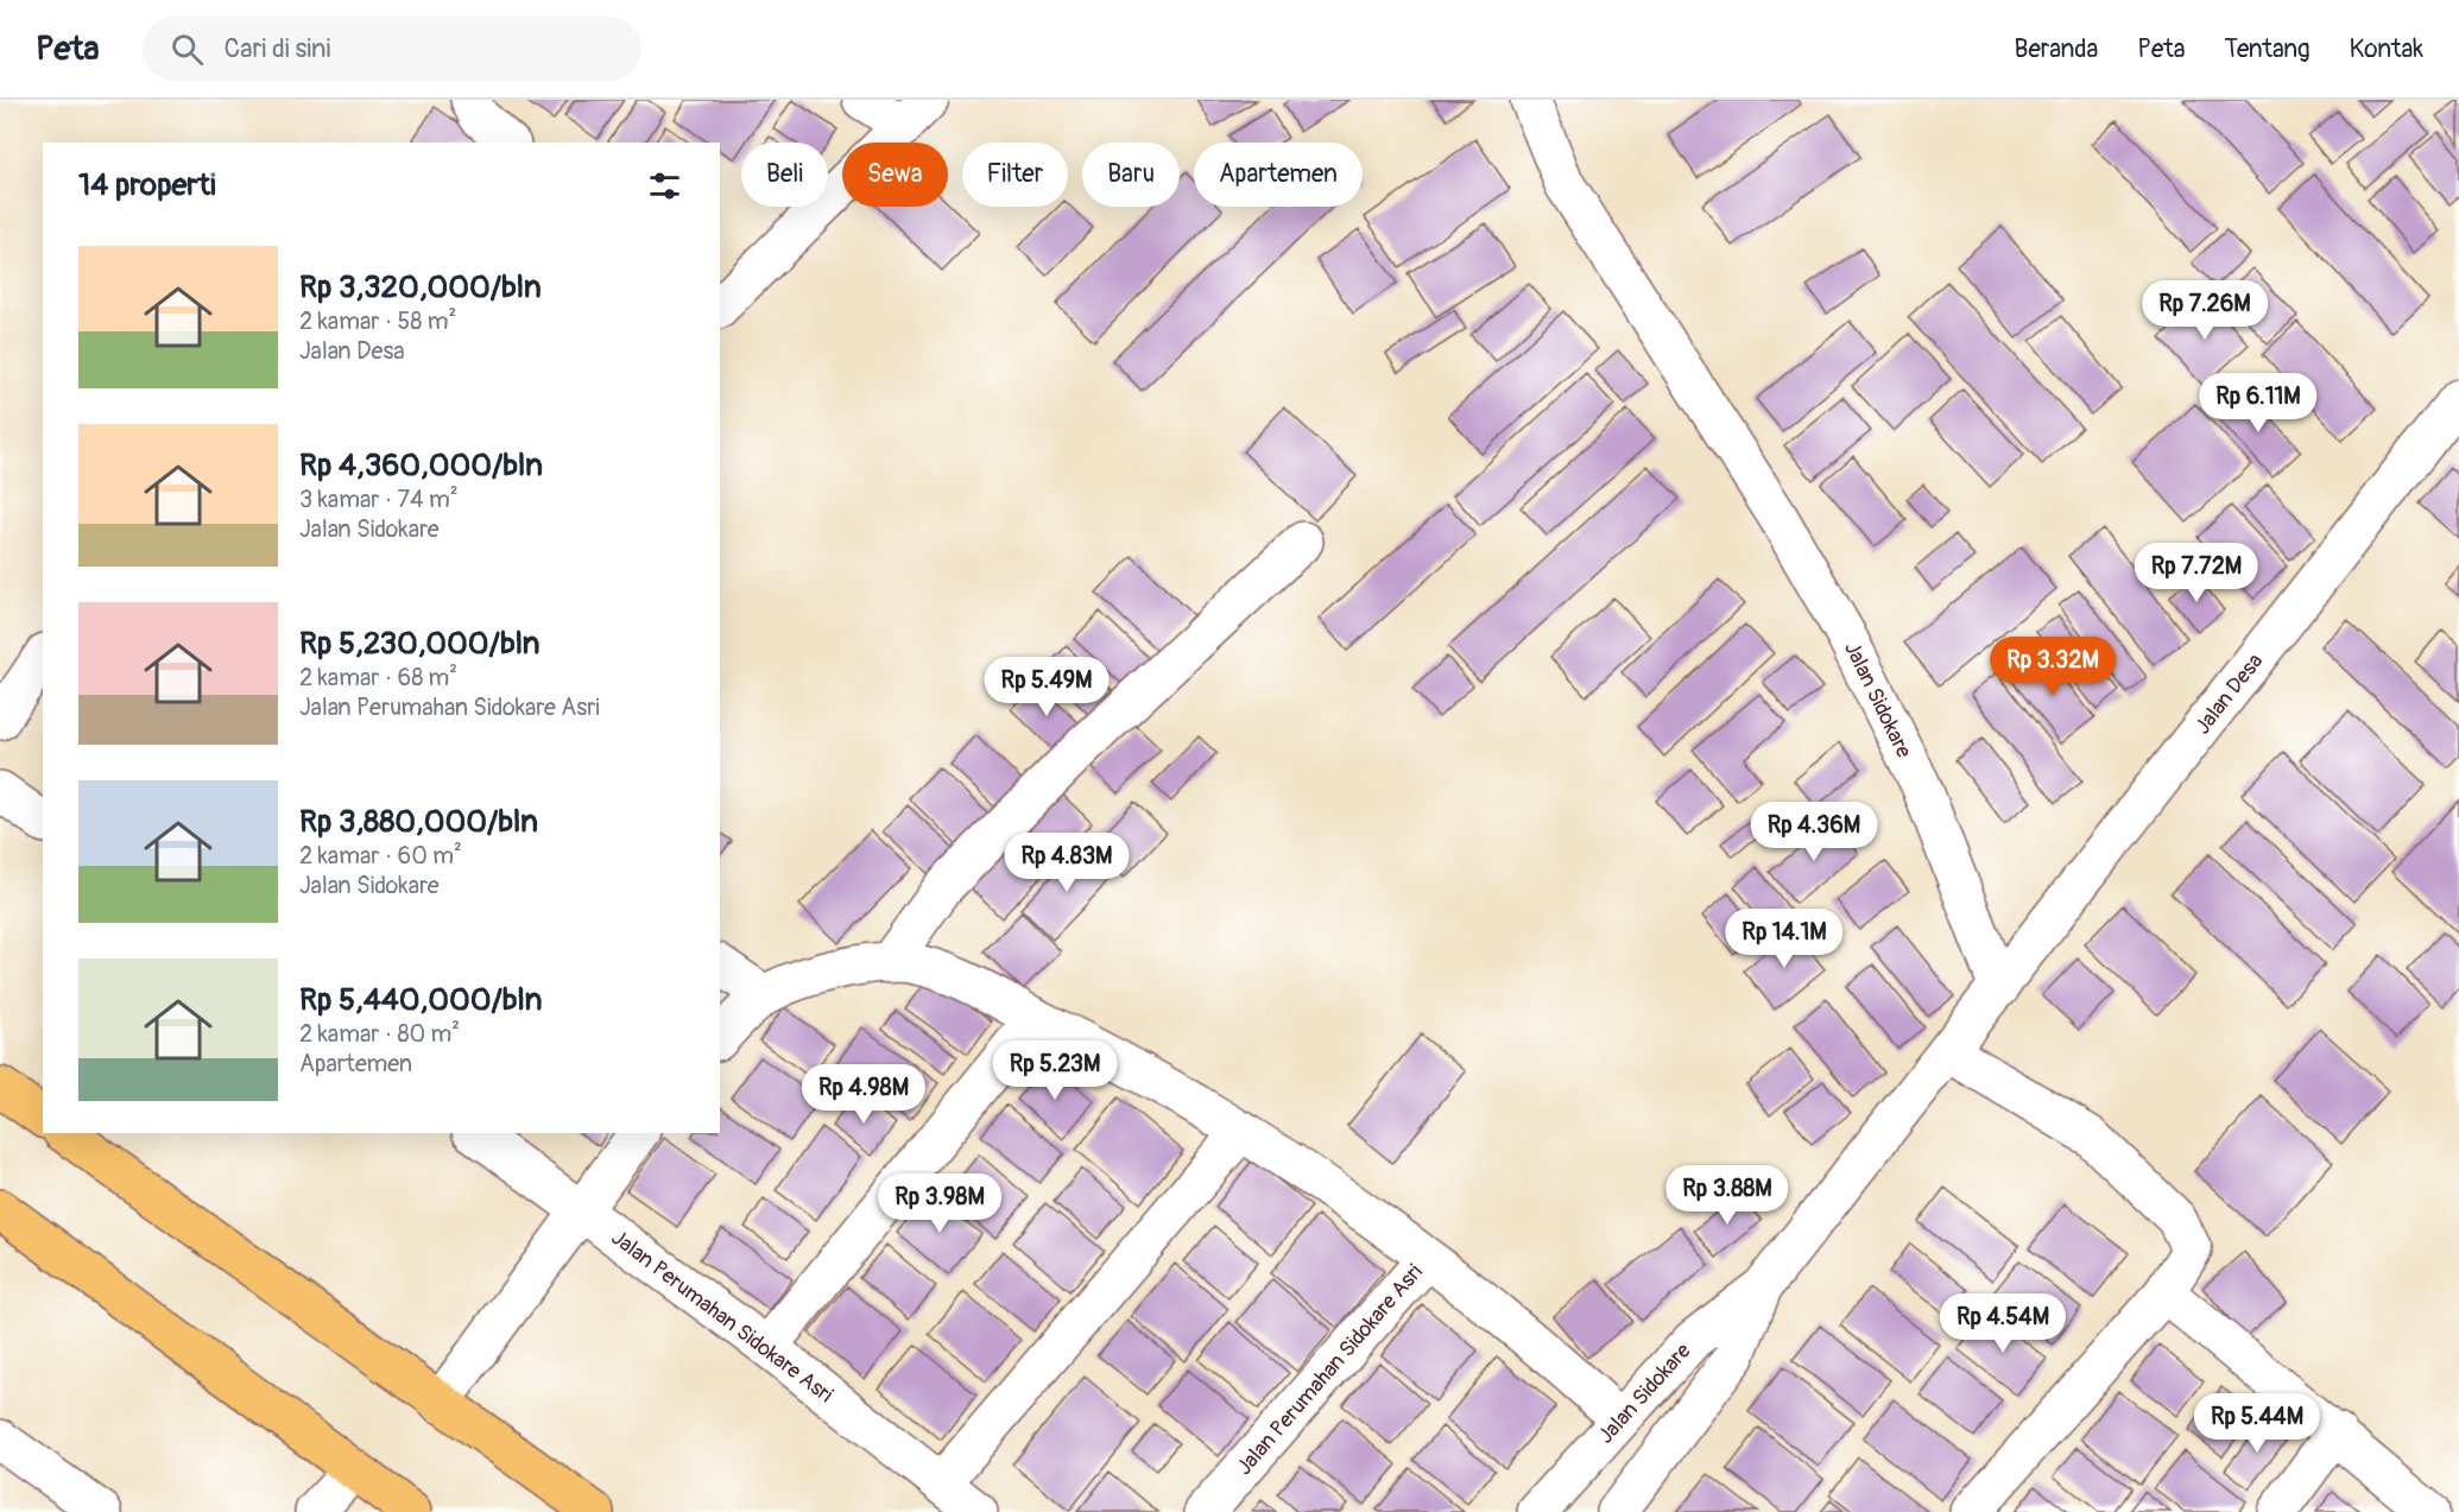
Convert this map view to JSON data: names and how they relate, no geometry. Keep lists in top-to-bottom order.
{
  "streets": {
    "street": ["Jalan Desa", "Jalan Sidokare", "Jalan Perumahan Sidokare Asri"]
  },
  "crossings": [
    ["Jalan Desa", "Jalan Sidokare"],
    ["Jalan Sidokare", "Jalan Perumahan Sidokare Asri"]
  ],
  "page": {
    "header": "Peta",
    "search": "Cari di sini",
    "nav": [
      "Beranda",
      "Peta",
      "Tentang",
      "Kontak"
    ],
    "chip": [
      "Beli",
      "Sewa",
      "Filter",
      "Baru",
      "Apartemen"
    ],
    "heading": "14 properti",
    "list": [
      {
        "name": "Rp 3,320,000/bln",
        "note": "2 kamar · 58 m² · Jalan Desa"
      },
      {
        "name": "Rp 4,360,000/bln",
        "note": "3 kamar · 74 m² · Jalan Sidokare"
      },
      {
        "name": "Rp 5,230,000/bln",
        "note": "2 kamar · 68 m² · Jalan Perumahan Sidokare Asri"
      },
      {
        "name": "Rp 3,880,000/bln",
        "note": "2 kamar · 60 m² · Jalan Sidokare"
      },
      {
        "name": "Rp 5,440,000/bln",
        "note": "2 kamar · 80 m² · Apartemen"
      }
    ],
    "price": [
      "Rp 7.26M",
      "Rp 6.11M",
      "Rp 7.72M",
      "Rp 3.32M",
      "Rp 5.49M",
      "Rp 4.36M",
      "Rp 4.83M",
      "Rp 14.1M",
      "Rp 5.23M",
      "Rp 4.98M",
      "Rp 3.88M",
      "Rp 3.98M",
      "Rp 4.54M",
      "Rp 5.44M"
    ]
  }
}
